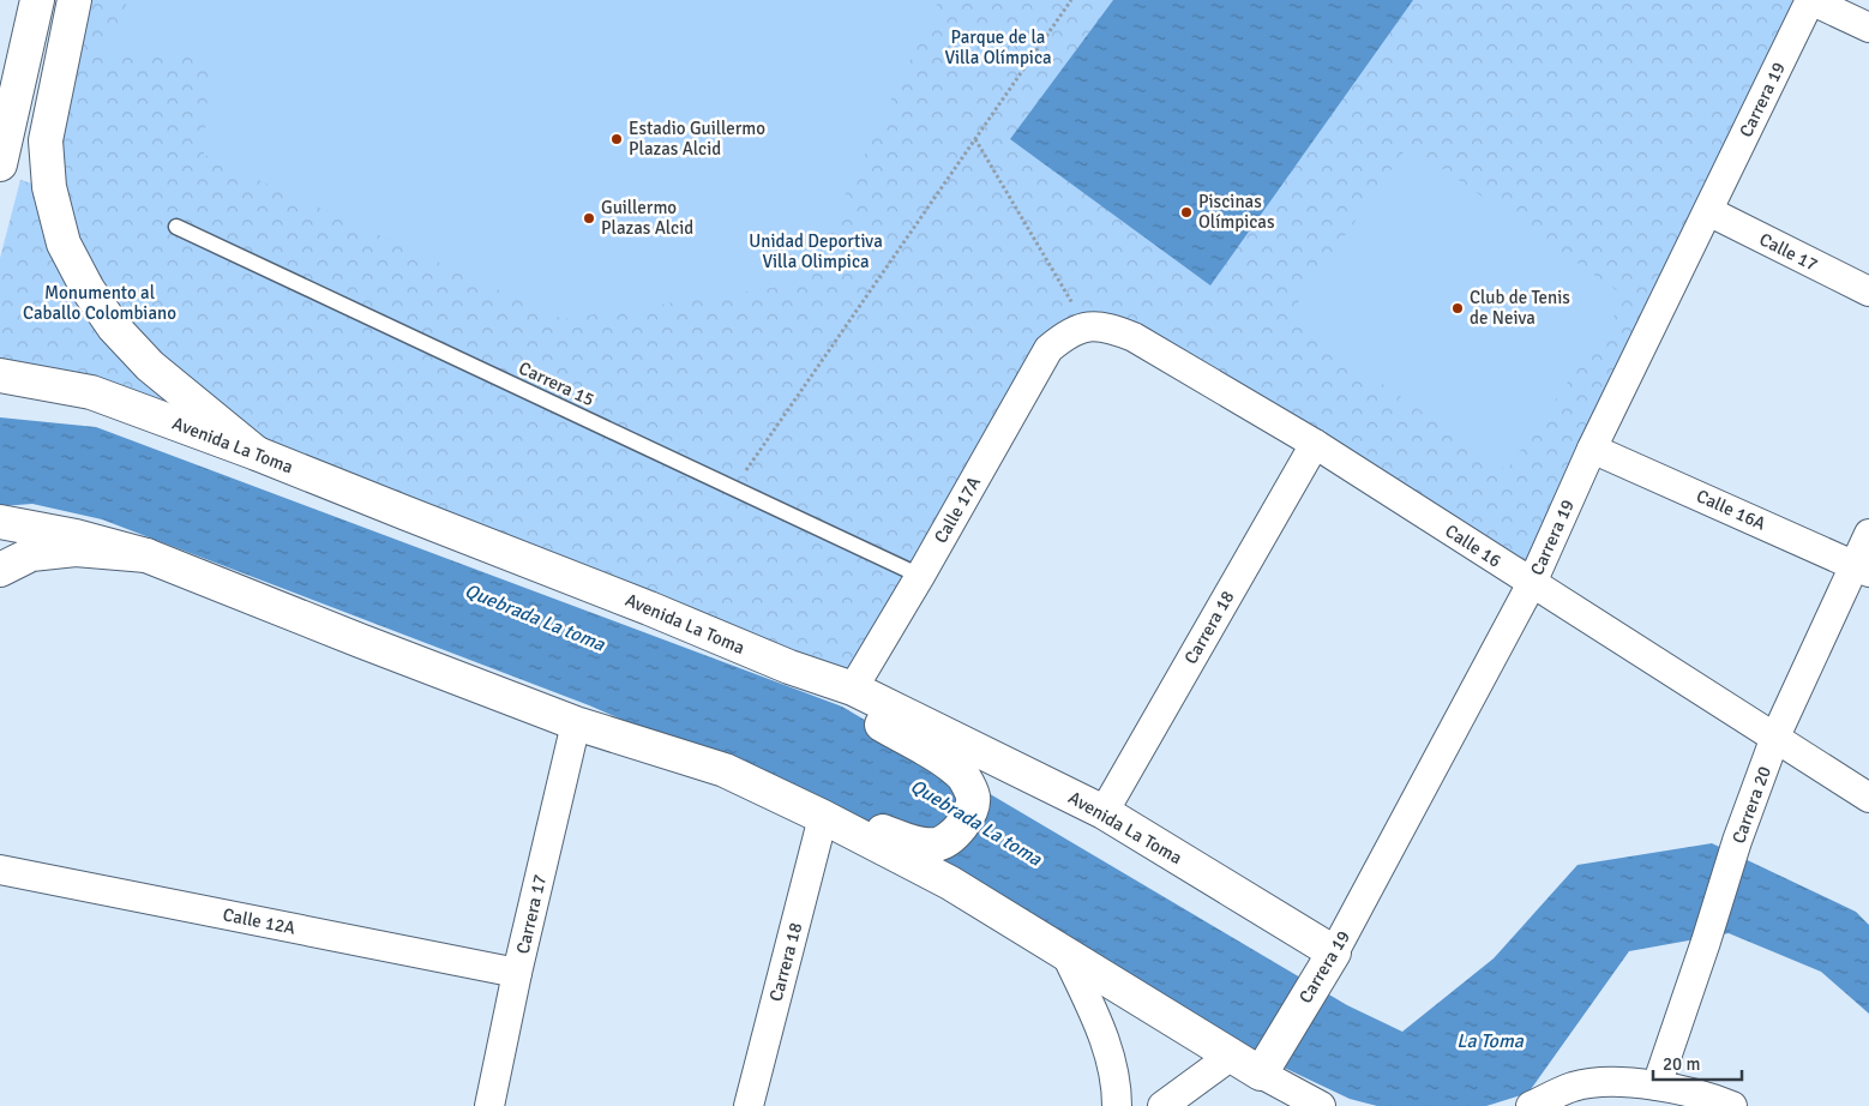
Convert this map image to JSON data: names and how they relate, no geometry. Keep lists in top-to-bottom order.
{
  "streets": {
    "main road": ["Carrera 19", "Avenida La Toma"],
    "street": [
      "Calle 17",
      "Calle 17A",
      "Calle 16A",
      "Calle 16",
      "Carrera 18",
      "Carrera 20",
      "Carrera 17",
      "Calle 12A"
    ],
    "lane": ["Carrera 15"]
  },
  "crossings": [
    ["Carrera 19", "Calle 17"],
    ["Carrera 19", "Avenida La Toma"],
    ["Carrera 19", "Calle 16A"],
    ["Carrera 19", "Calle 16"],
    ["Carrera 15", "Calle 17A"],
    ["Avenida La Toma", "Calle 17A"],
    ["Avenida La Toma", "Carrera 18"],
    ["Calle 17A", "Calle 16"],
    ["Calle 16A", "Carrera 20"],
    ["Calle 16", "Carrera 18"],
    ["Calle 16", "Carrera 20"],
    ["Carrera 17", "Calle 12A"]
  ],
  "water": ["Quebrada La toma", "La Toma"],
  "parks": ["Parque de la Villa Olímpica", "Unidad Deportiva Villa Olimpica", "Monumento al Caballo Colombiano"],
  "places": [
    "Estadio Guillermo Plazas Alcid",
    "Piscinas Olímpicas",
    "Guillermo Plazas Alcid",
    "Club de Tenis de Neiva"
  ],
  "scale_bar": "20 m"
}
